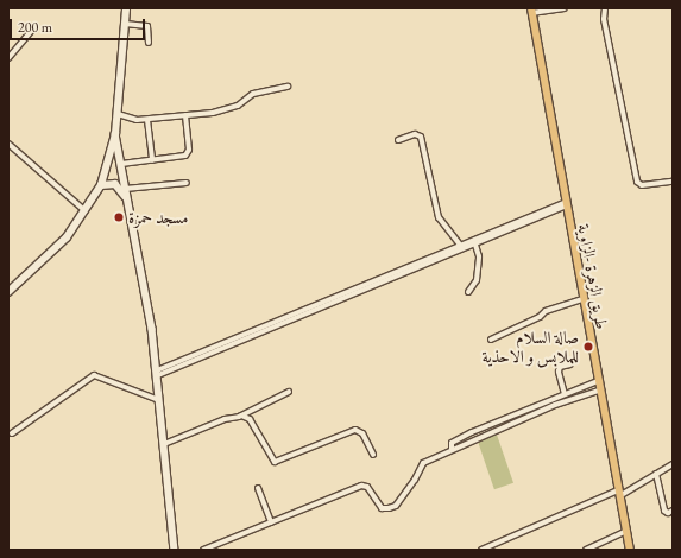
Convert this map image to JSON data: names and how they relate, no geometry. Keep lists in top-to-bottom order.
{
  "streets": {
    "main road": ["طريق الزهرة -الزاوية"]
  },
  "places": ["مسجد حمزة", "صالة السلام للملابس و الاحذية"],
  "scale_bar": "200 m"
}
